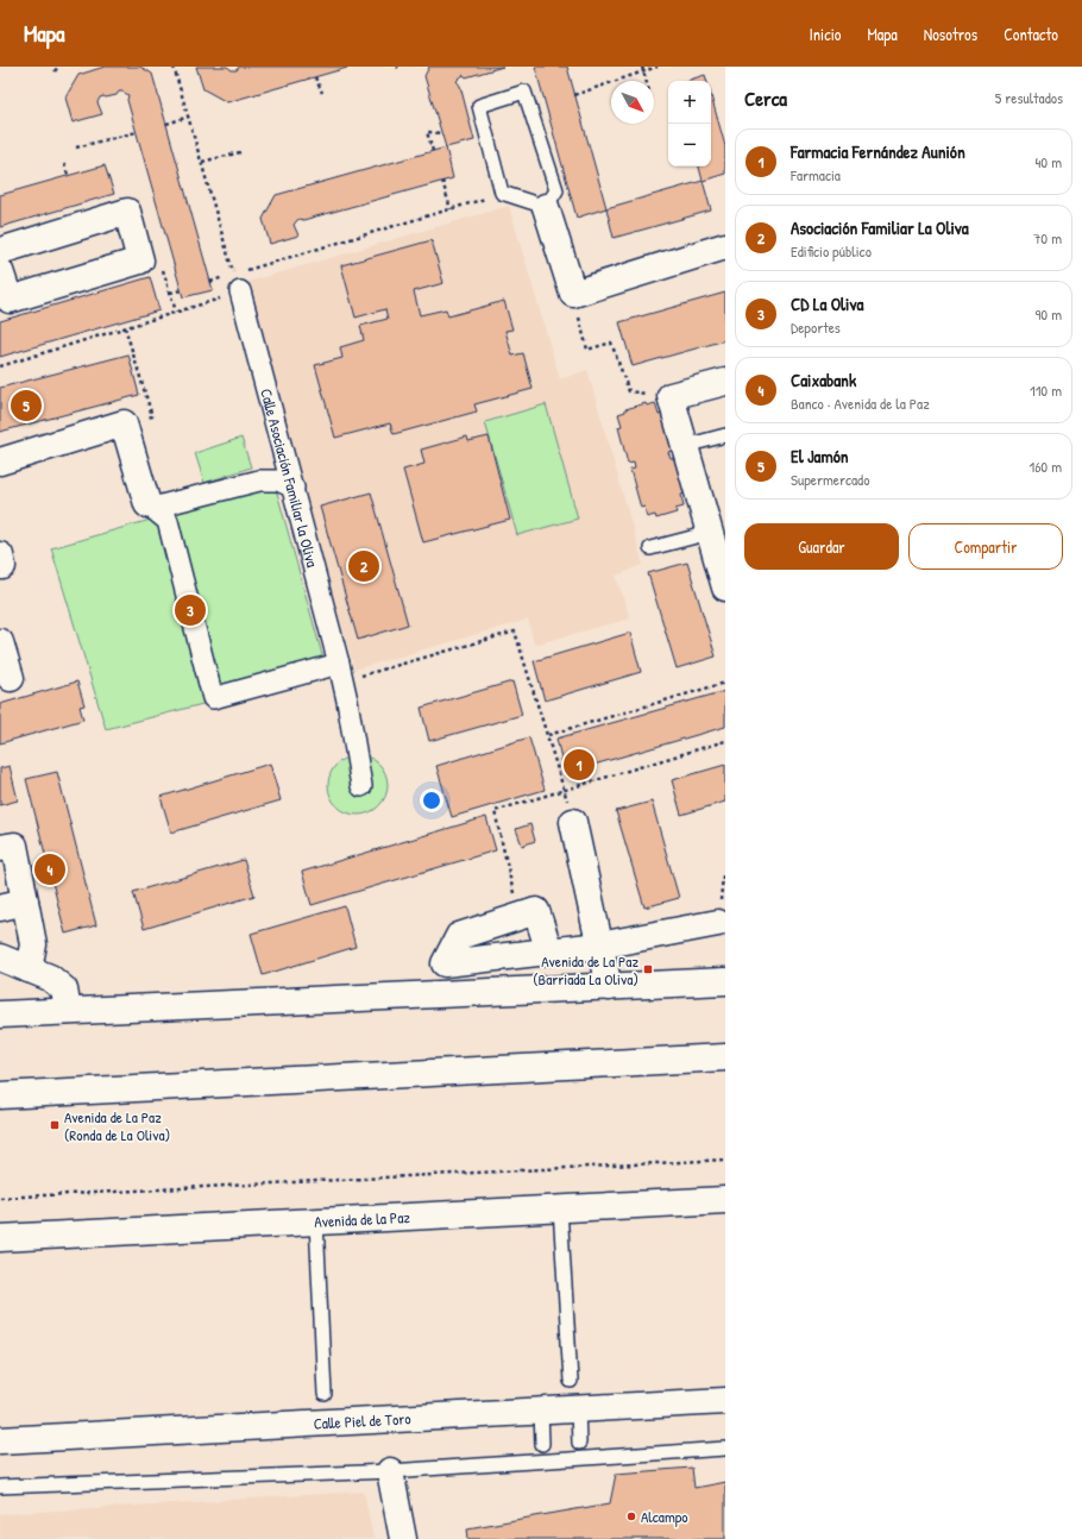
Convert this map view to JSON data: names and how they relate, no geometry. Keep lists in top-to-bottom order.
{
  "streets": {
    "street": ["Calle Asociación Familiar la Oliva", "Avenida de la Paz", "Calle Piel de Toro"]
  },
  "places": {
    "transit": ["Avenida de La Paz (Barriada La Oliva)", "Avenida de La Paz (Ronda de La Oliva)"],
    "other": ["Alcampo"]
  },
  "north": "bottom right",
  "page": {
    "header": "Mapa",
    "nav": [
      "Inicio",
      "Mapa",
      "Nosotros",
      "Contacto"
    ],
    "heading": ["Cerca", "5 resultados"],
    "map_buttons": ["+", "−"],
    "list": [
      {
        "mark": "1",
        "name": "Farmacia Fernández Aunión",
        "note": "Farmacia",
        "value": "40 m"
      },
      {
        "mark": "2",
        "name": "Asociación Familiar La Oliva",
        "note": "Edificio público",
        "value": "70 m"
      },
      {
        "mark": "3",
        "name": "CD La Oliva",
        "note": "Deportes",
        "value": "90 m"
      },
      {
        "mark": "4",
        "name": "Caixabank",
        "note": "Banco · Avenida de la Paz",
        "value": "110 m"
      },
      {
        "mark": "5",
        "name": "El Jamón",
        "note": "Supermercado",
        "value": "160 m"
      }
    ],
    "pins": [
      "5",
      "2",
      "3",
      "1",
      "4"
    ],
    "buttons": ["Guardar", "Compartir"]
  }
}
